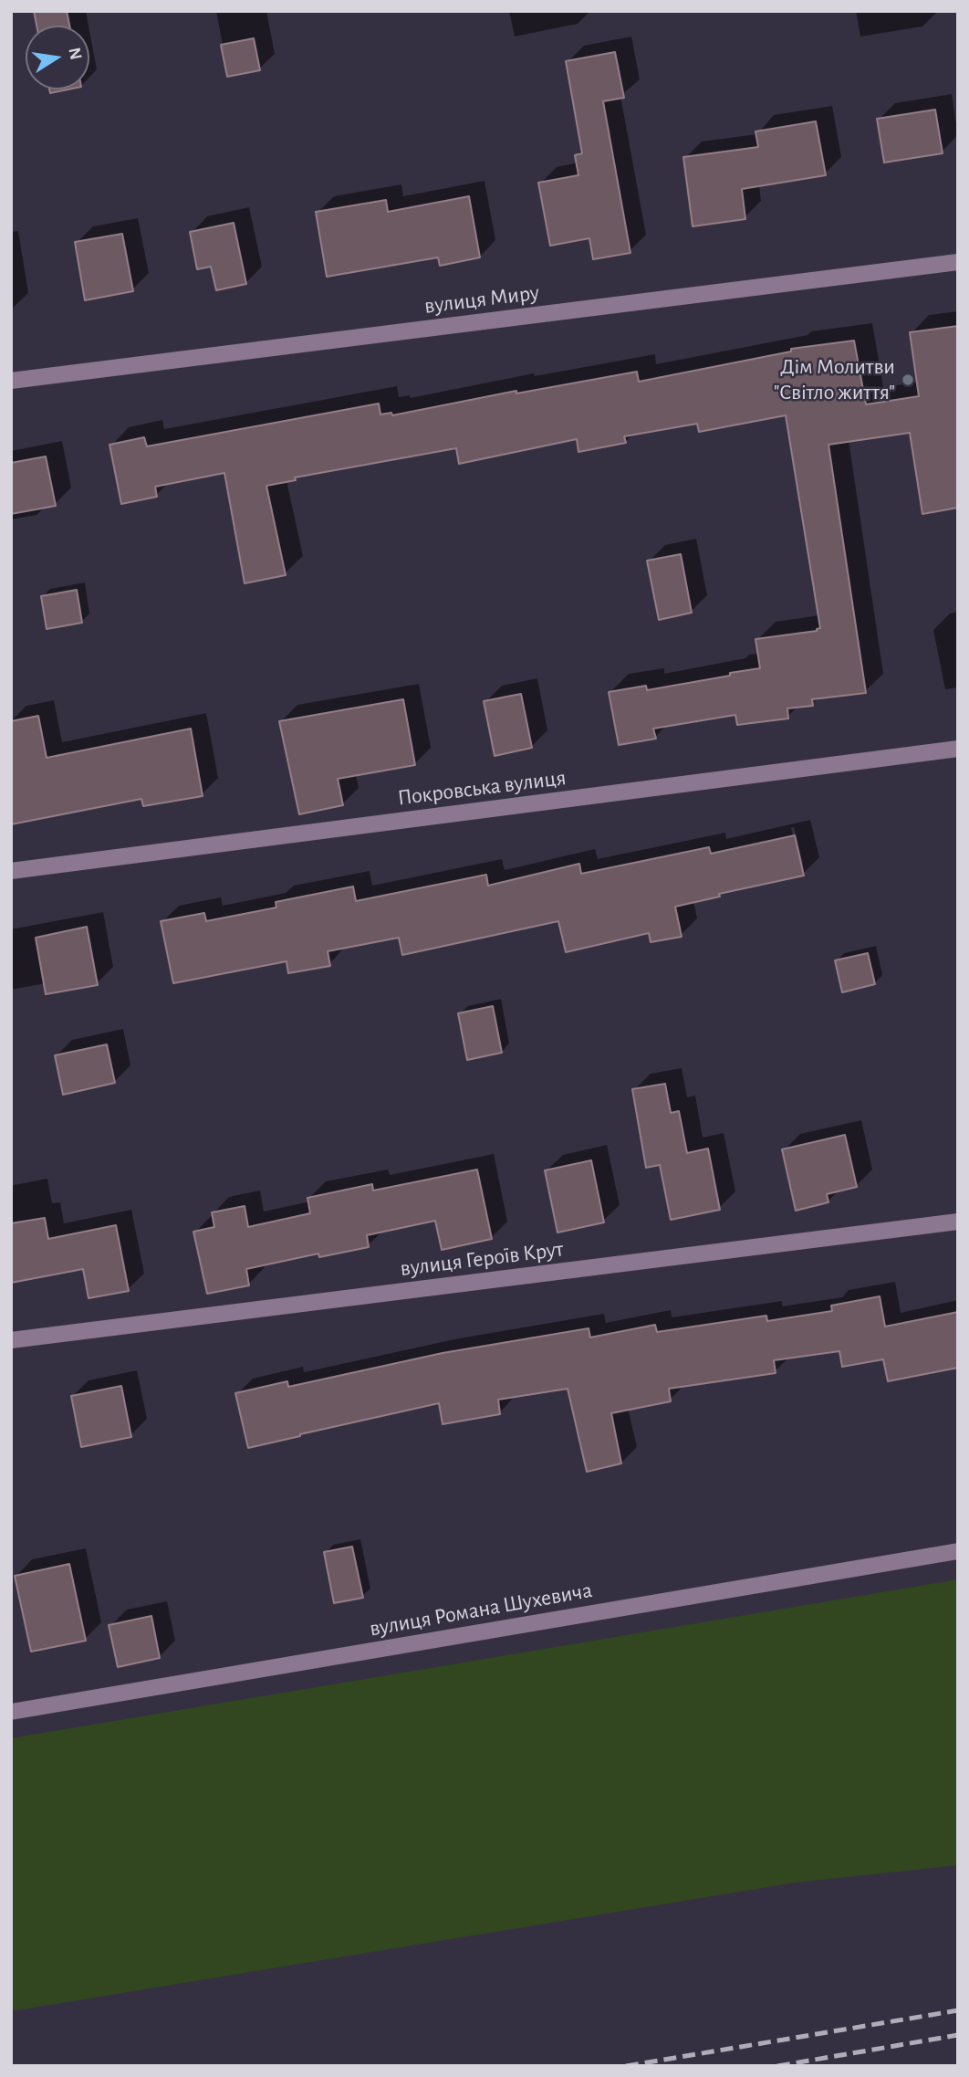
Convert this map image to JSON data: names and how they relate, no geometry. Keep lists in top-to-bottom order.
{
  "streets": {
    "street": [
      "вулиця Миру",
      "Покровська вулиця",
      "вулиця Героїв Крут",
      "вулиця Романа Шухевича"
    ]
  },
  "places": ["Дім Молитви \"Світло життя\""],
  "north": "right"
}
